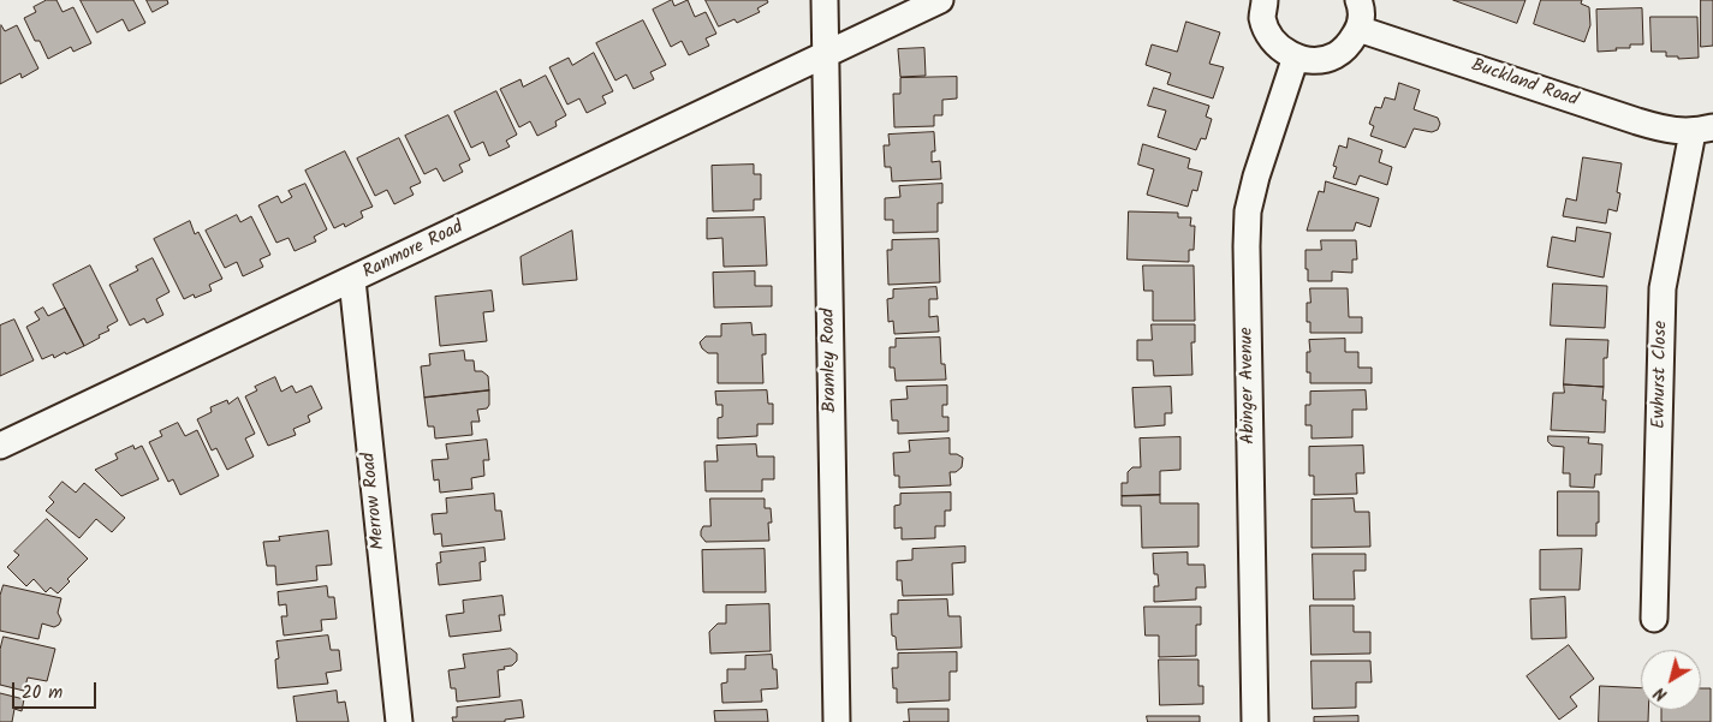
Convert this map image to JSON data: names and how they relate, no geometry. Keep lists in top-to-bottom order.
{
  "streets": {
    "street": [
      "Buckland Road",
      "Ranmore Road",
      "Bramley Road",
      "Ewhurst Close",
      "Abinger Avenue",
      "Merrow Road"
    ]
  },
  "crossings": [
    ["Buckland Road", "Ewhurst Close"],
    ["Ranmore Road", "Bramley Road"],
    ["Ranmore Road", "Merrow Road"]
  ],
  "scale_bar": "20 m",
  "north": "bottom left"
}
